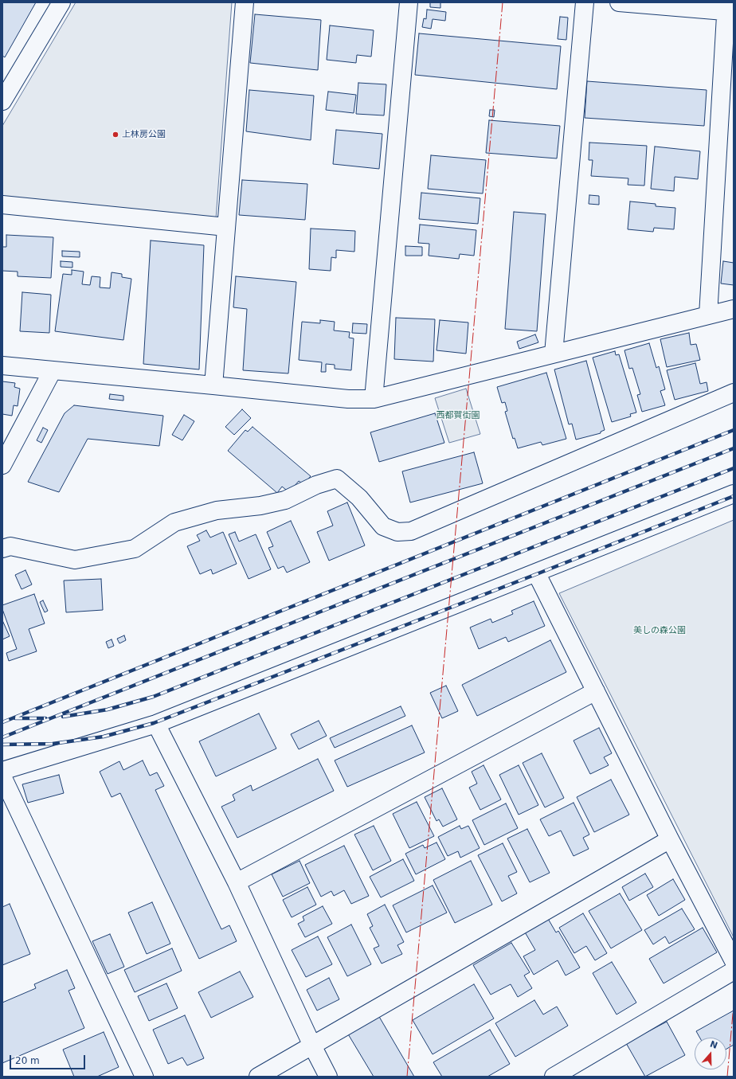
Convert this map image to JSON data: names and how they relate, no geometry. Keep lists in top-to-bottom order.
{
  "parks": ["西都賀街園", "美しの森公園"],
  "places": ["上林房公園"],
  "scale_bar": "20 m",
  "north": "top"
}
